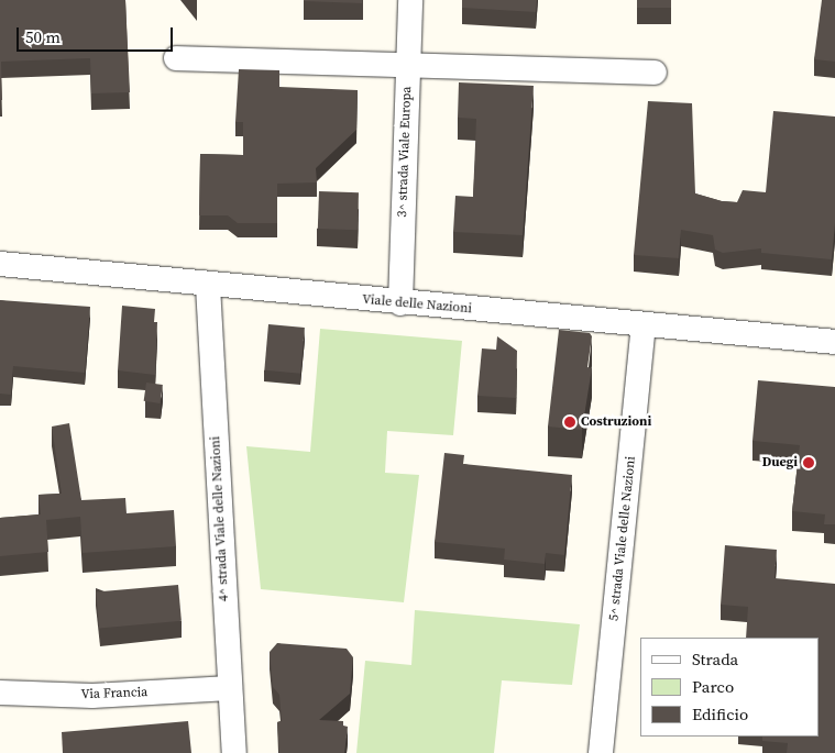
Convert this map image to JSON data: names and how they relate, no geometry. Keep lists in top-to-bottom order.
{
  "streets": {
    "street": [
      "3^ strada Viale Europa",
      "Viale delle Nazioni",
      "4^ strada Viale delle Nazioni",
      "5^ strada Viale delle Nazioni",
      "Via Francia"
    ]
  },
  "crossings": [
    ["3^ strada Viale Europa", "Viale delle Nazioni"],
    ["Viale delle Nazioni", "4^ strada Viale delle Nazioni"],
    ["Viale delle Nazioni", "5^ strada Viale delle Nazioni"],
    ["4^ strada Viale delle Nazioni", "Via Francia"]
  ],
  "places": ["Costruzioni", "Duegi"],
  "legend": ["Strada", "Parco", "Edificio"],
  "scale_bar": "50 m"
}
